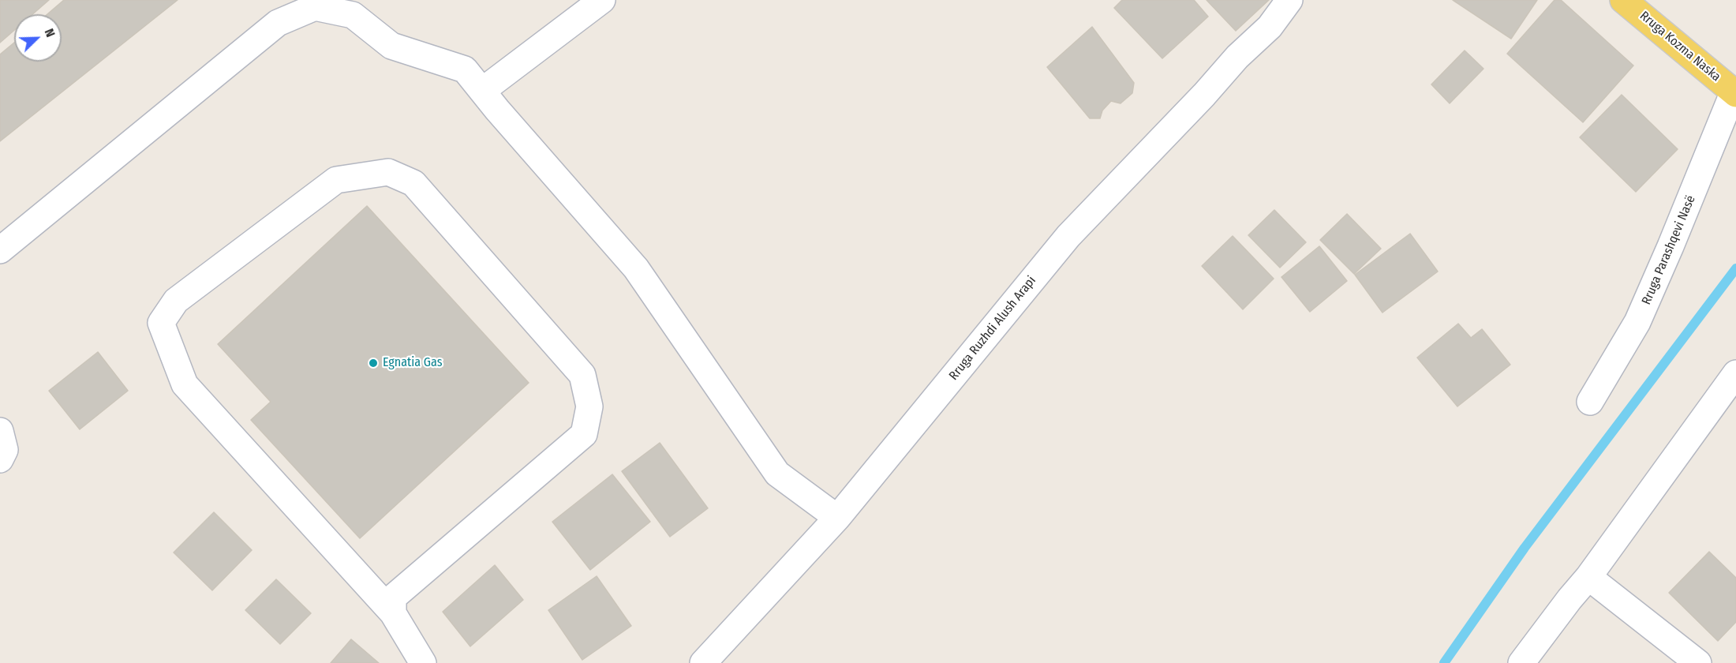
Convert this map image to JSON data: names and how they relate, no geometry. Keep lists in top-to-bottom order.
{
  "streets": {
    "main road": ["Rruga Kozma Naska"],
    "street": ["Rruga Parashqevi Nasë", "Rruga Ruzhdi Alush Arapi"]
  },
  "crossings": [
    ["Rruga Kozma Naska", "Rruga Parashqevi Nasë"]
  ],
  "places": ["Egnatia Gas"],
  "north": "top right"
}
